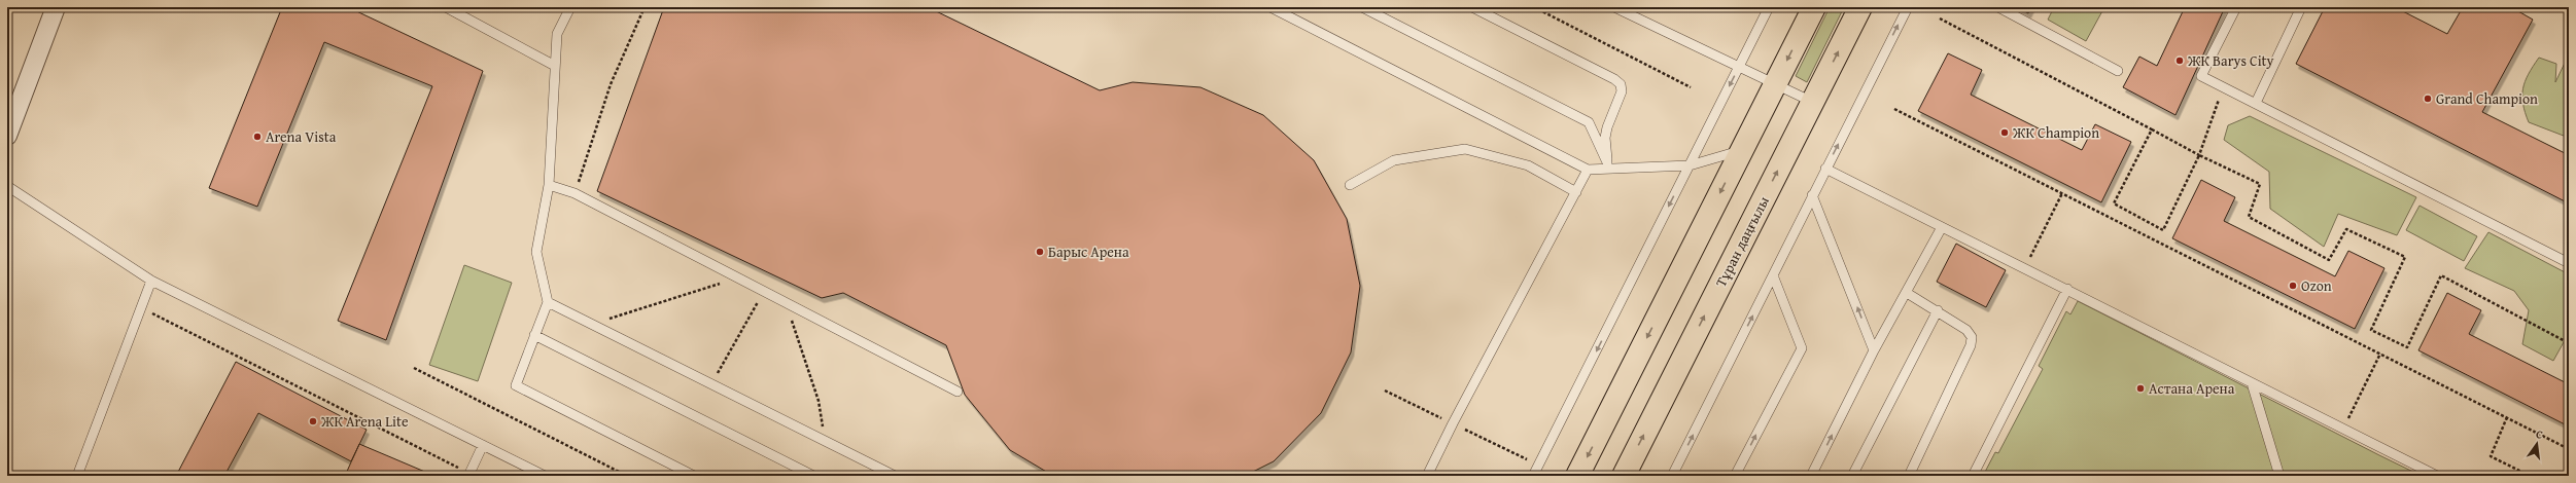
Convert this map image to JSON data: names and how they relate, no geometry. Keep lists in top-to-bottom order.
{
  "streets": {
    "main road": ["Тұран даңғылы"]
  },
  "places": [
    "ЖК Barys City",
    "Grand Champion",
    "ЖК Champion",
    "Arena Vista",
    "Барыс Арена",
    "Ozon",
    "Астана Арена",
    "ЖК Arena Lite"
  ],
  "north": "top"
}
